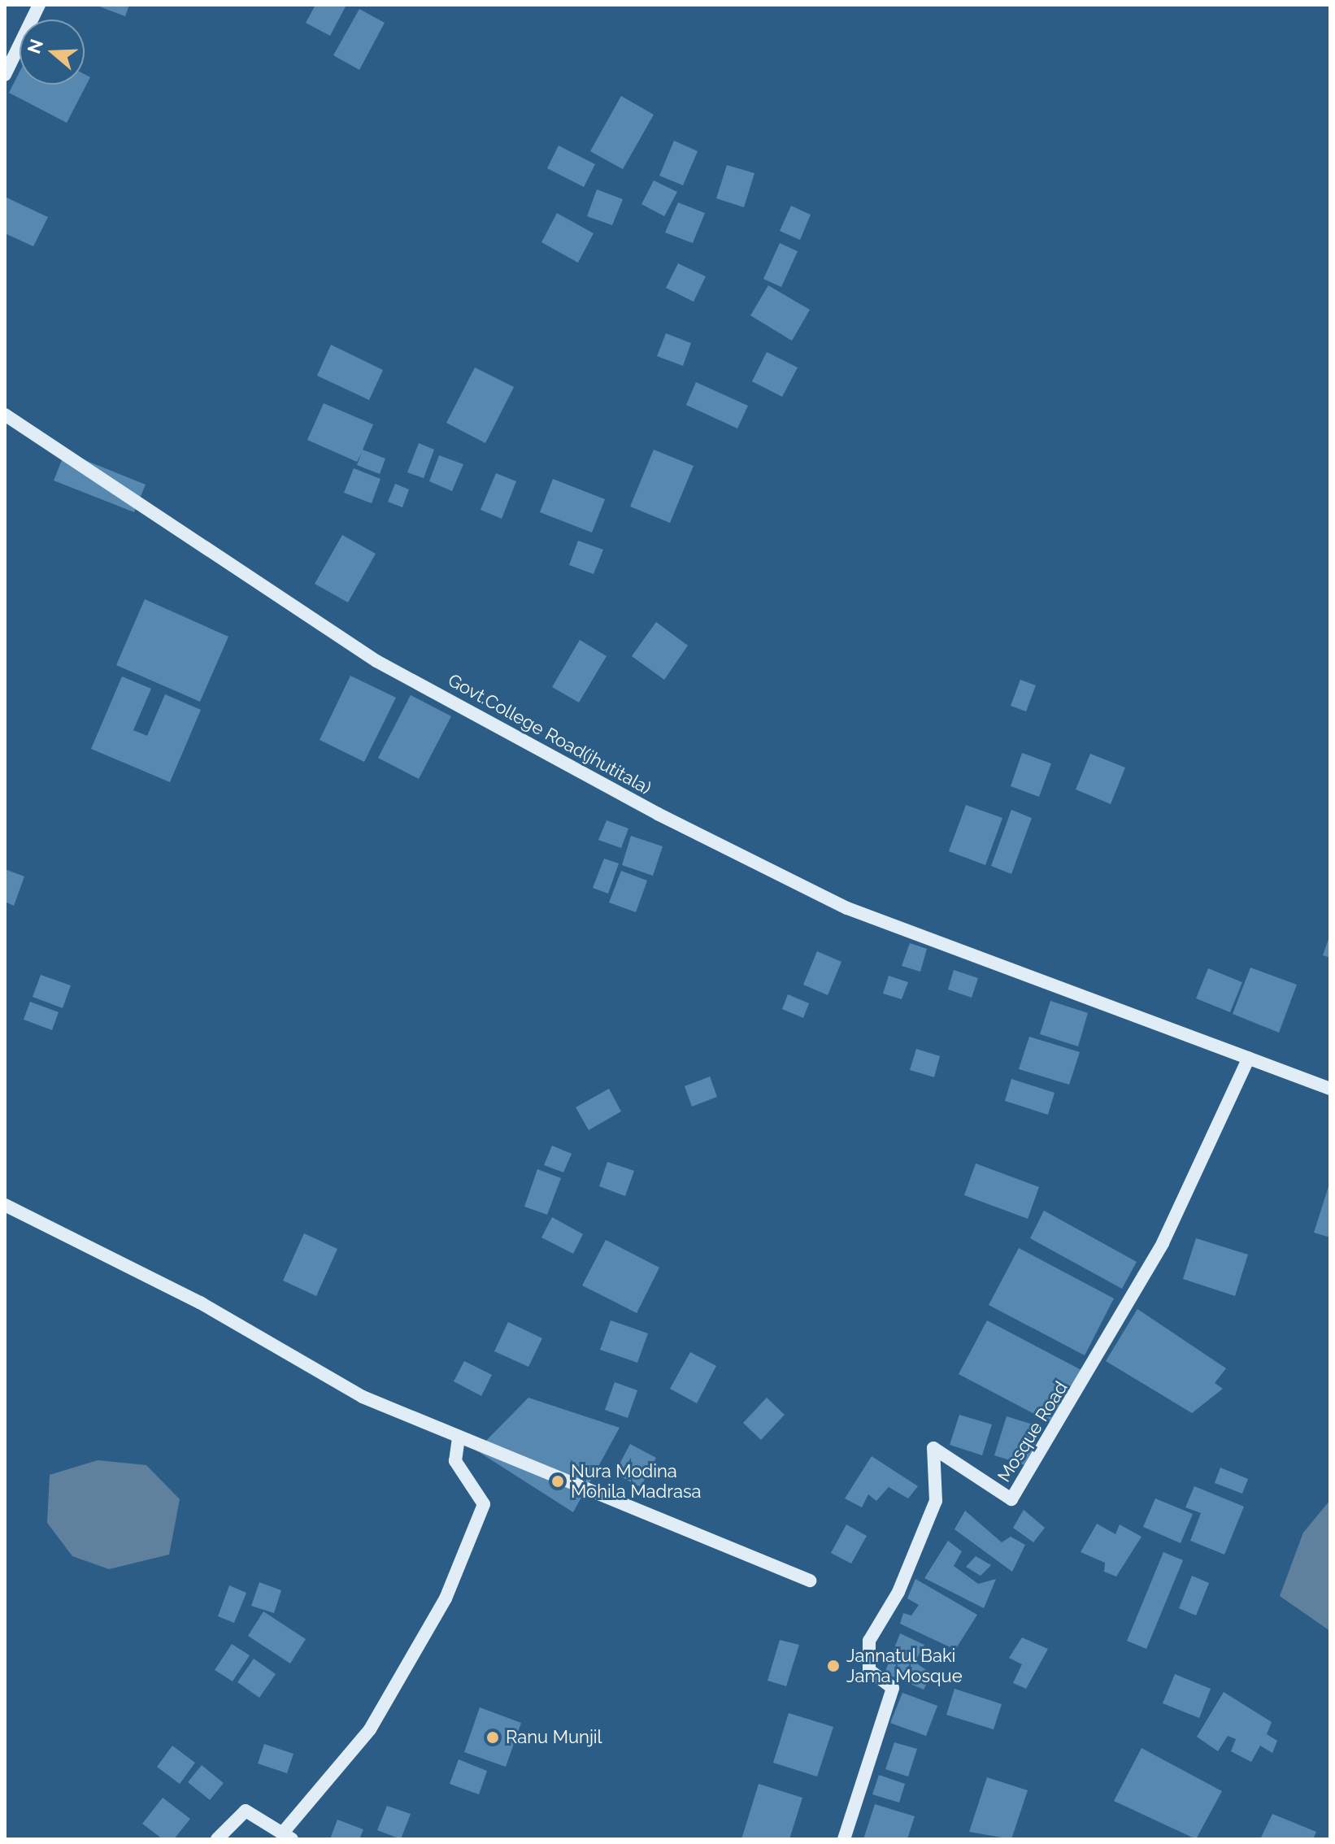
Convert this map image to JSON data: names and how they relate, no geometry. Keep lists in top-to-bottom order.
{
  "streets": {
    "street": ["Govt.College Road(jhutitala)", "Mosque Road"]
  },
  "crossings": [
    ["Govt.College Road(jhutitala)", "Mosque Road"]
  ],
  "places": ["Nura Modina Mohila Madrasa", "Jannatul Baki Jama Mosque", "Ranu Munjil"],
  "north": "left"
}
